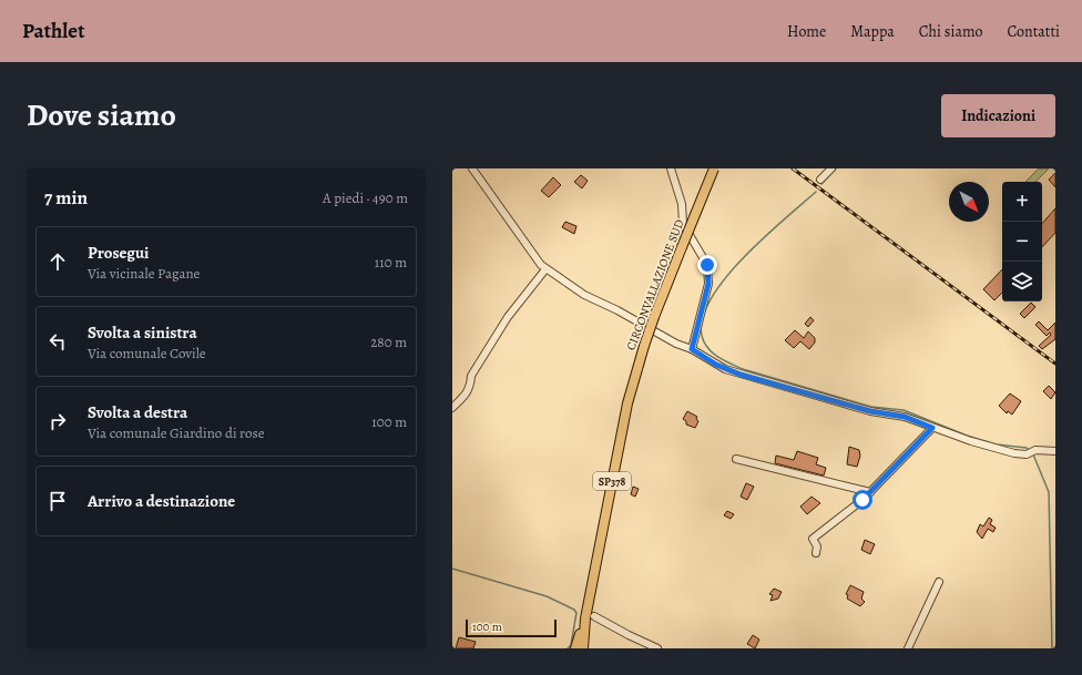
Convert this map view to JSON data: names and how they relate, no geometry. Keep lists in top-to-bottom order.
{
  "streets": {
    "main road": ["CIRCONVALLAZIONE SUD", "SP378"]
  },
  "crossings": [
    ["CIRCONVALLAZIONE SUD", "SP378"]
  ],
  "scale_bar": "100 m",
  "north": "bottom right",
  "page": {
    "header": "Pathlet",
    "nav": [
      "Home",
      "Mappa",
      "Chi siamo",
      "Contatti"
    ],
    "title": "Dove siamo",
    "buttons": "Indicazioni",
    "heading": ["7 min", "A piedi · 490 m"],
    "map_buttons": ["+", "−"],
    "list": [
      ["Prosegui", "Via vicinale Pagane", "110 m"],
      ["Svolta a sinistra", "Via comunale Covile", "280 m"],
      ["Svolta a destra", "Via comunale Giardino di rose", "100 m"],
      "Arrivo a destinazione"
    ],
    "scale": "100 m"
  }
}
